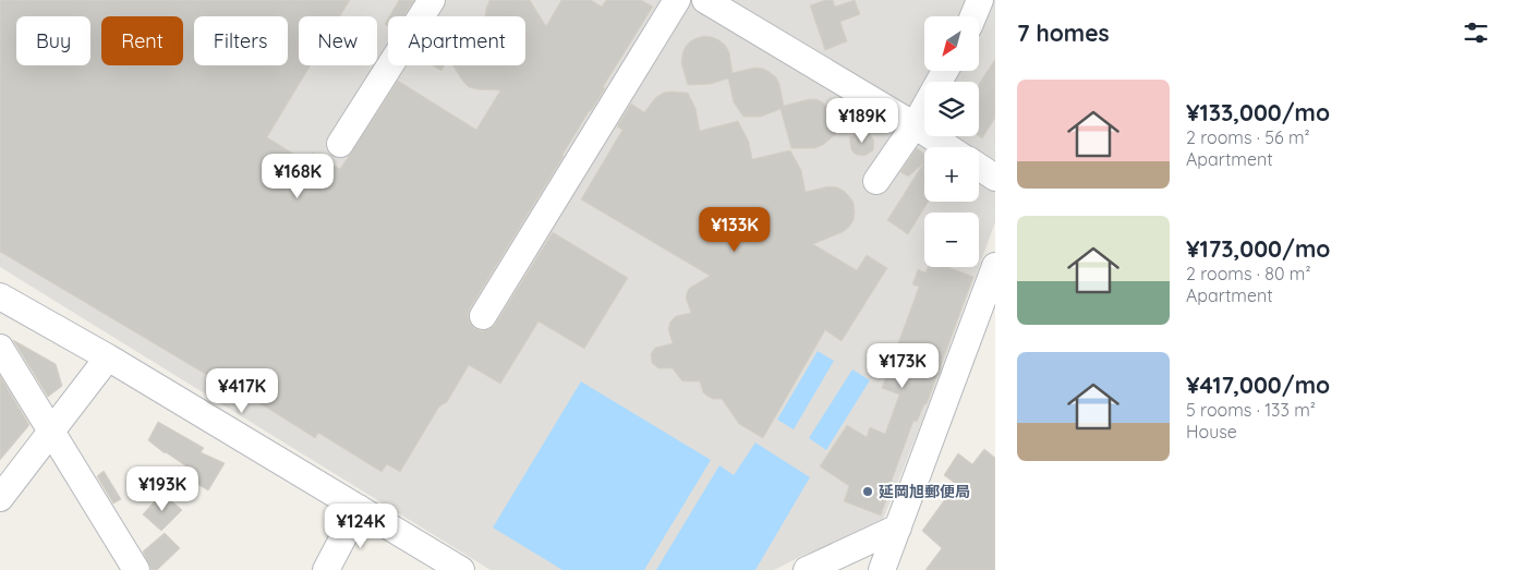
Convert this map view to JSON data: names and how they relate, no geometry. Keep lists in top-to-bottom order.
{
  "places": ["延岡旭郵便局"],
  "north": "bottom left",
  "page": {
    "heading": "7 homes",
    "map_buttons": ["+", "−"],
    "chip": [
      "Buy",
      "Rent",
      "Filters",
      "New",
      "Apartment"
    ],
    "list": [
      {
        "name": "¥133,000/mo",
        "note": "2 rooms · 56 m² · Apartment"
      },
      {
        "name": "¥173,000/mo",
        "note": "2 rooms · 80 m² · Apartment"
      },
      {
        "name": "¥417,000/mo",
        "note": "5 rooms · 133 m² · House"
      }
    ],
    "price": [
      "¥189K",
      "¥168K",
      "¥133K",
      "¥173K",
      "¥417K",
      "¥193K",
      "¥124K"
    ]
  }
}
